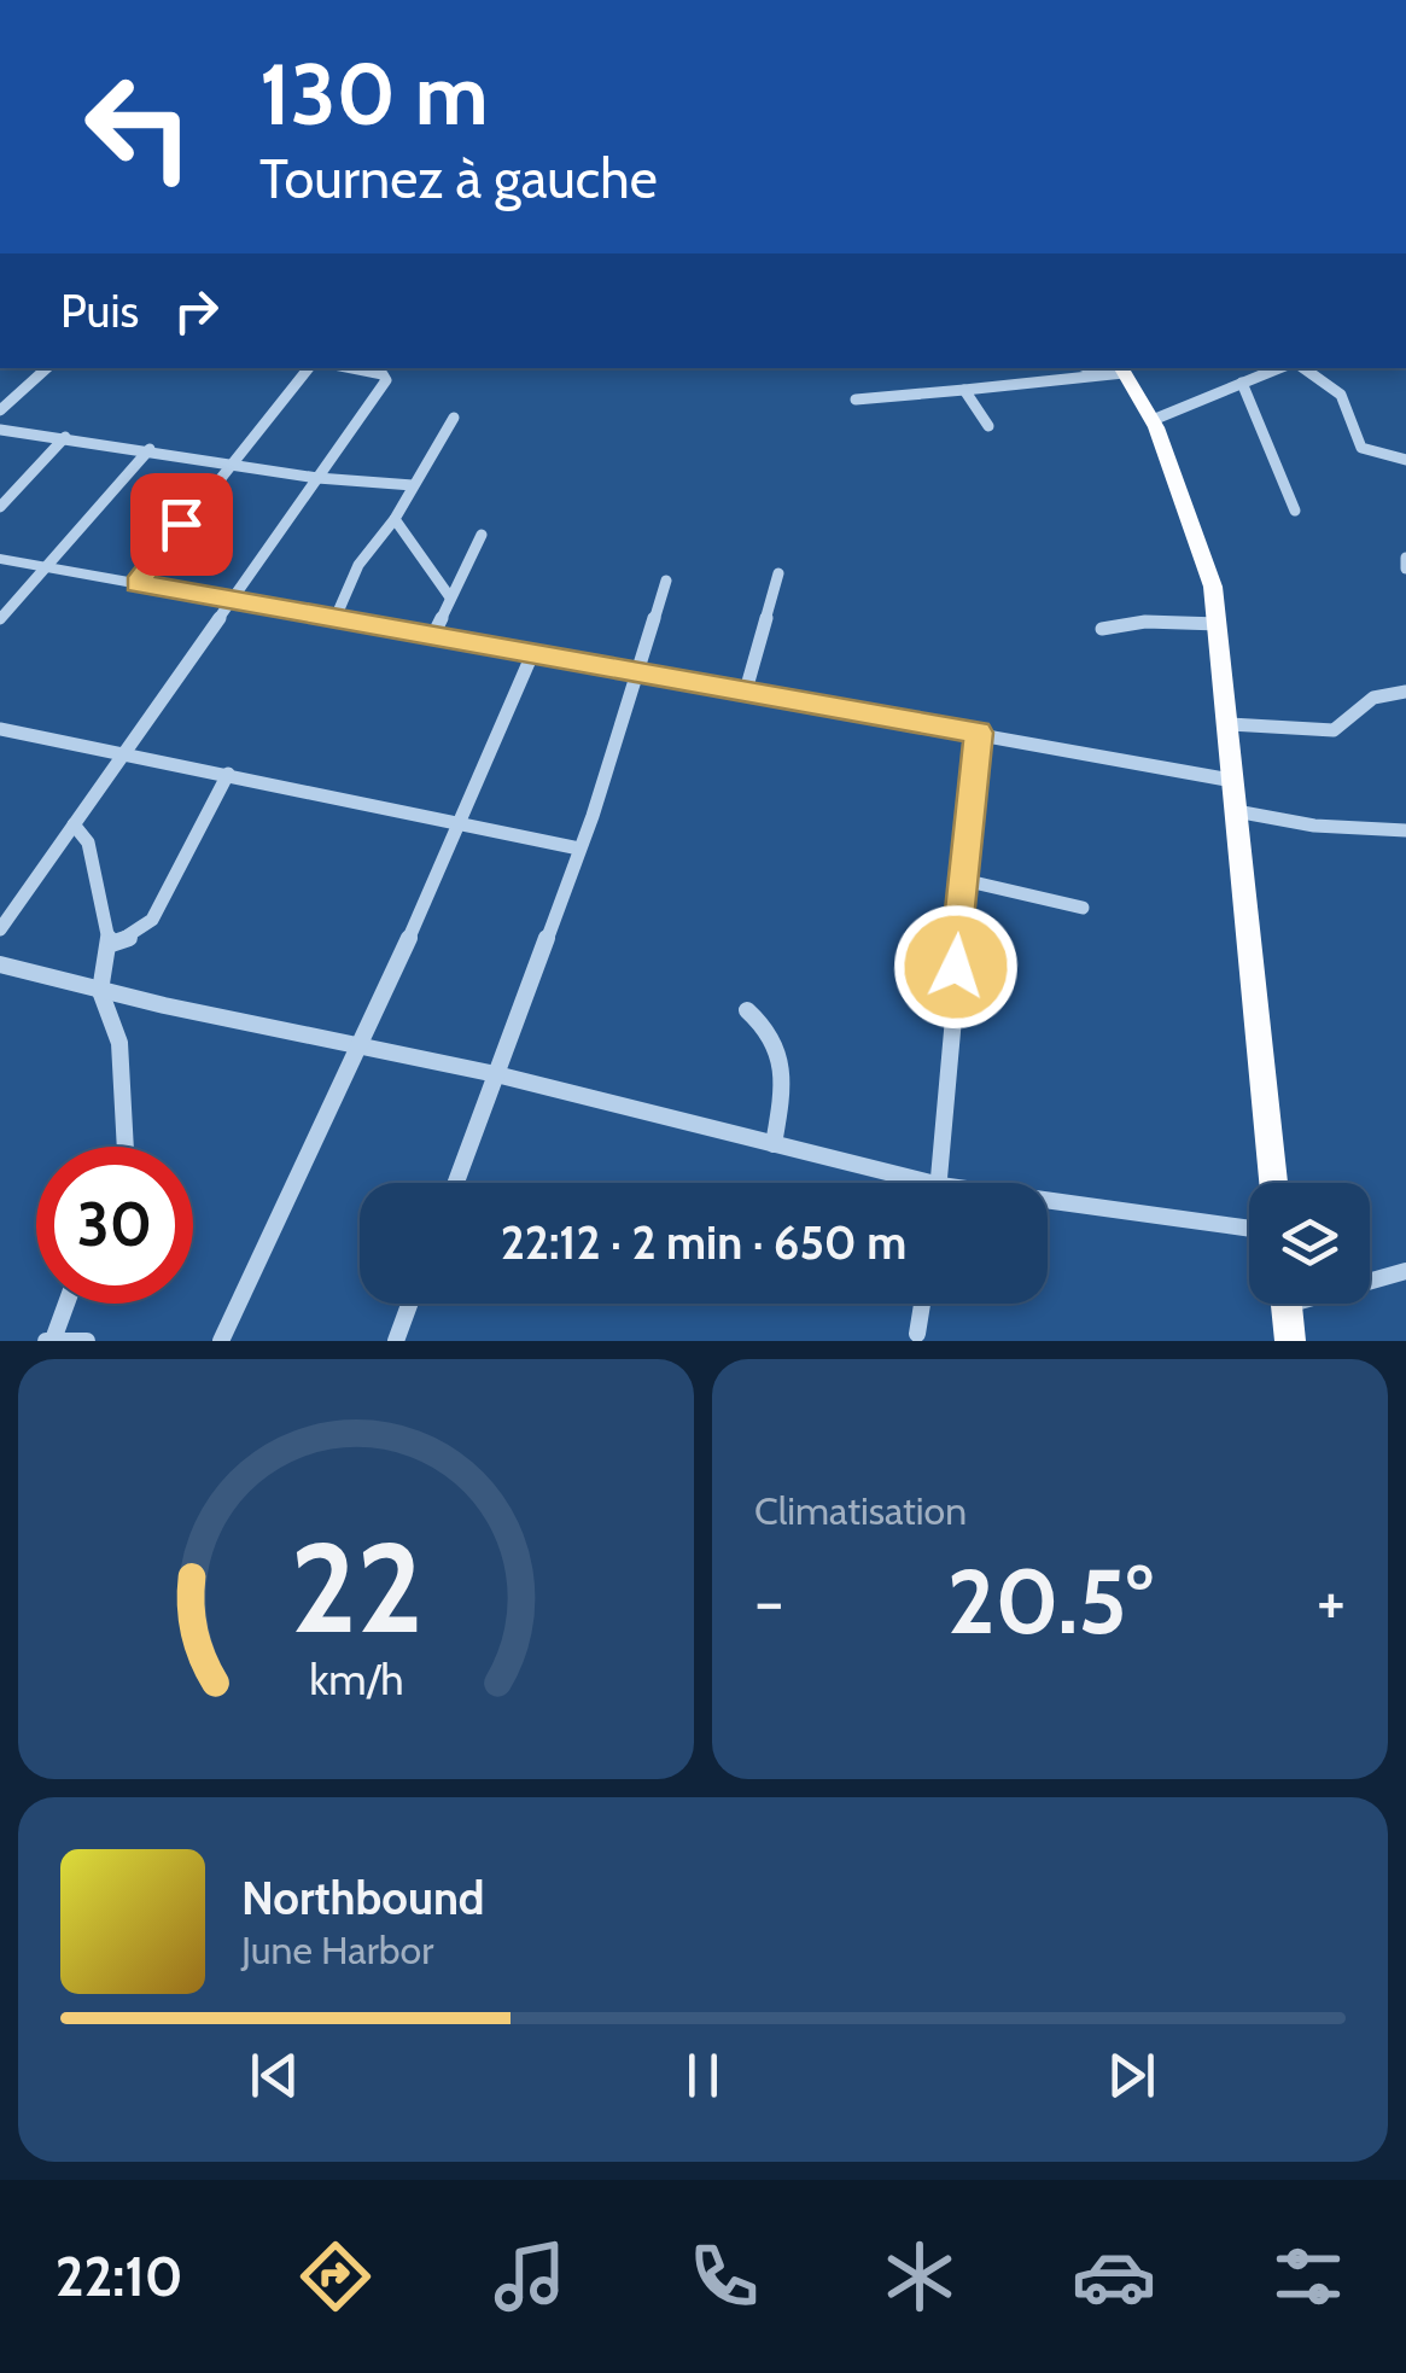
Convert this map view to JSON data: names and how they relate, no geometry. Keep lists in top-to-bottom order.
{
  "page": {
    "turn": ["130 m", "Tournez à gauche"],
    "then": "Puis",
    "limit": "30",
    "trip": "22:12 · 2 min · 650 m",
    "tile": "Climatisation",
    "heat": ["−", "20.5°", "+"],
    "song": ["Northbound", "June Harbor"],
    "tabs": "22:10",
    "gauge": ["22", "km/h"]
  }
}
